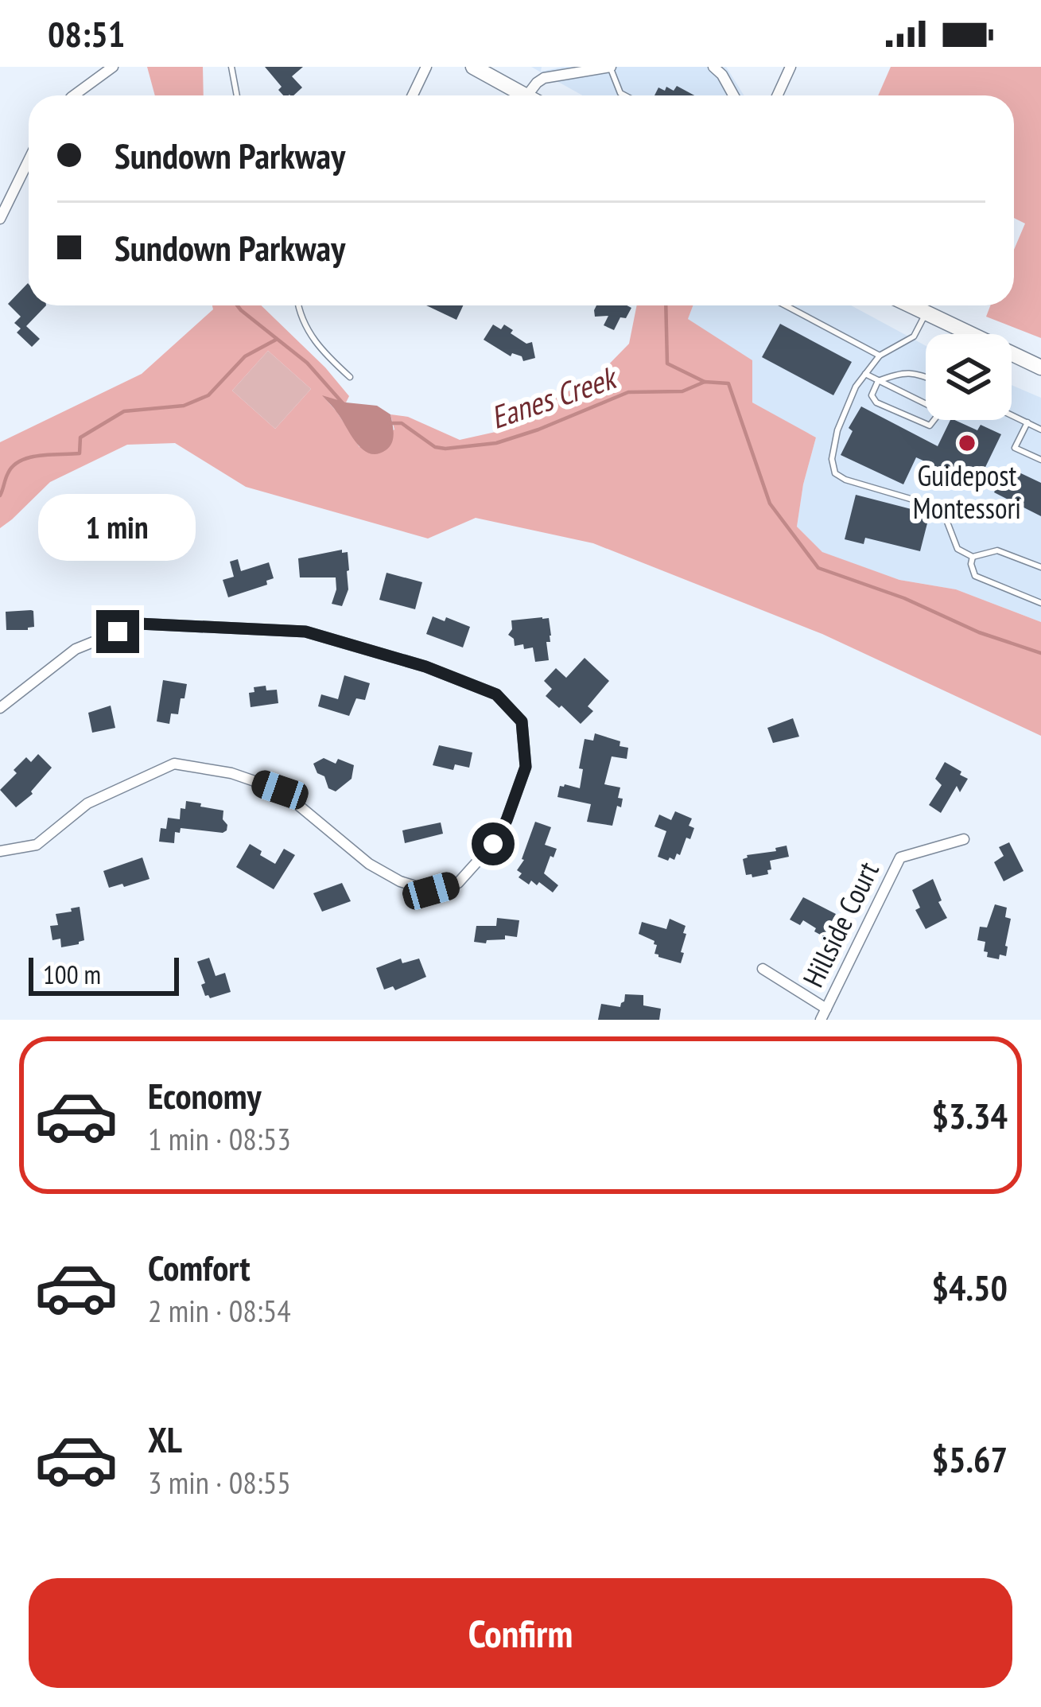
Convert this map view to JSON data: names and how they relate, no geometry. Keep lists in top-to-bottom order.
{
  "streets": {
    "street": ["Hillside Court"]
  },
  "water": ["Eanes Creek"],
  "places": ["Guidepost Montessori"],
  "scale_bar": "100 m",
  "page": {
    "status": "08:51",
    "banner": ["Sundown Parkway", "Sundown Parkway"],
    "bubble": "1 min",
    "scale": "100 m",
    "list": [
      {
        "name": "Economy",
        "note": "1 min · 08:53",
        "value": "$3.34"
      },
      {
        "name": "Comfort",
        "note": "2 min · 08:54",
        "value": "$4.50"
      },
      {
        "name": "XL",
        "note": "3 min · 08:55",
        "value": "$5.67"
      }
    ],
    "buttons": "Confirm"
  }
}
